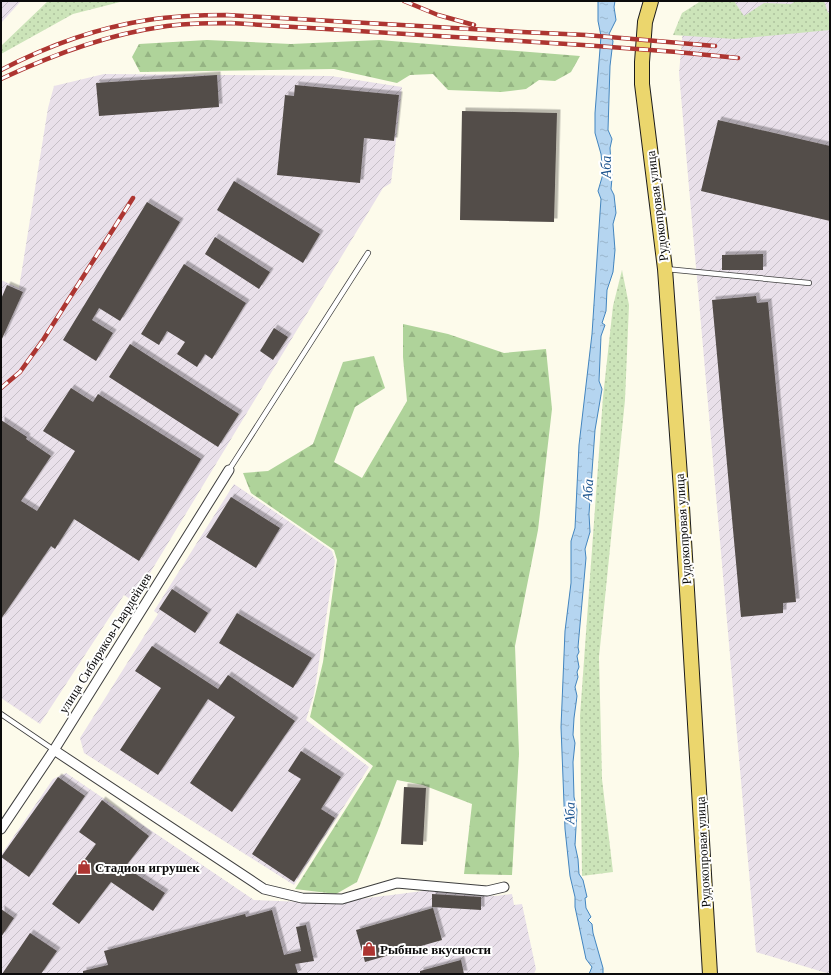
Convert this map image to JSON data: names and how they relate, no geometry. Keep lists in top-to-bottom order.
{
  "streets": {
    "main road": ["Рудокопровая улица"],
    "street": ["улица Сибиряков-Гвардейцев"]
  },
  "water": ["Аба"],
  "places": {
    "shop": ["Стадион игрушек", "Рыбные вкусности"]
  }
}
